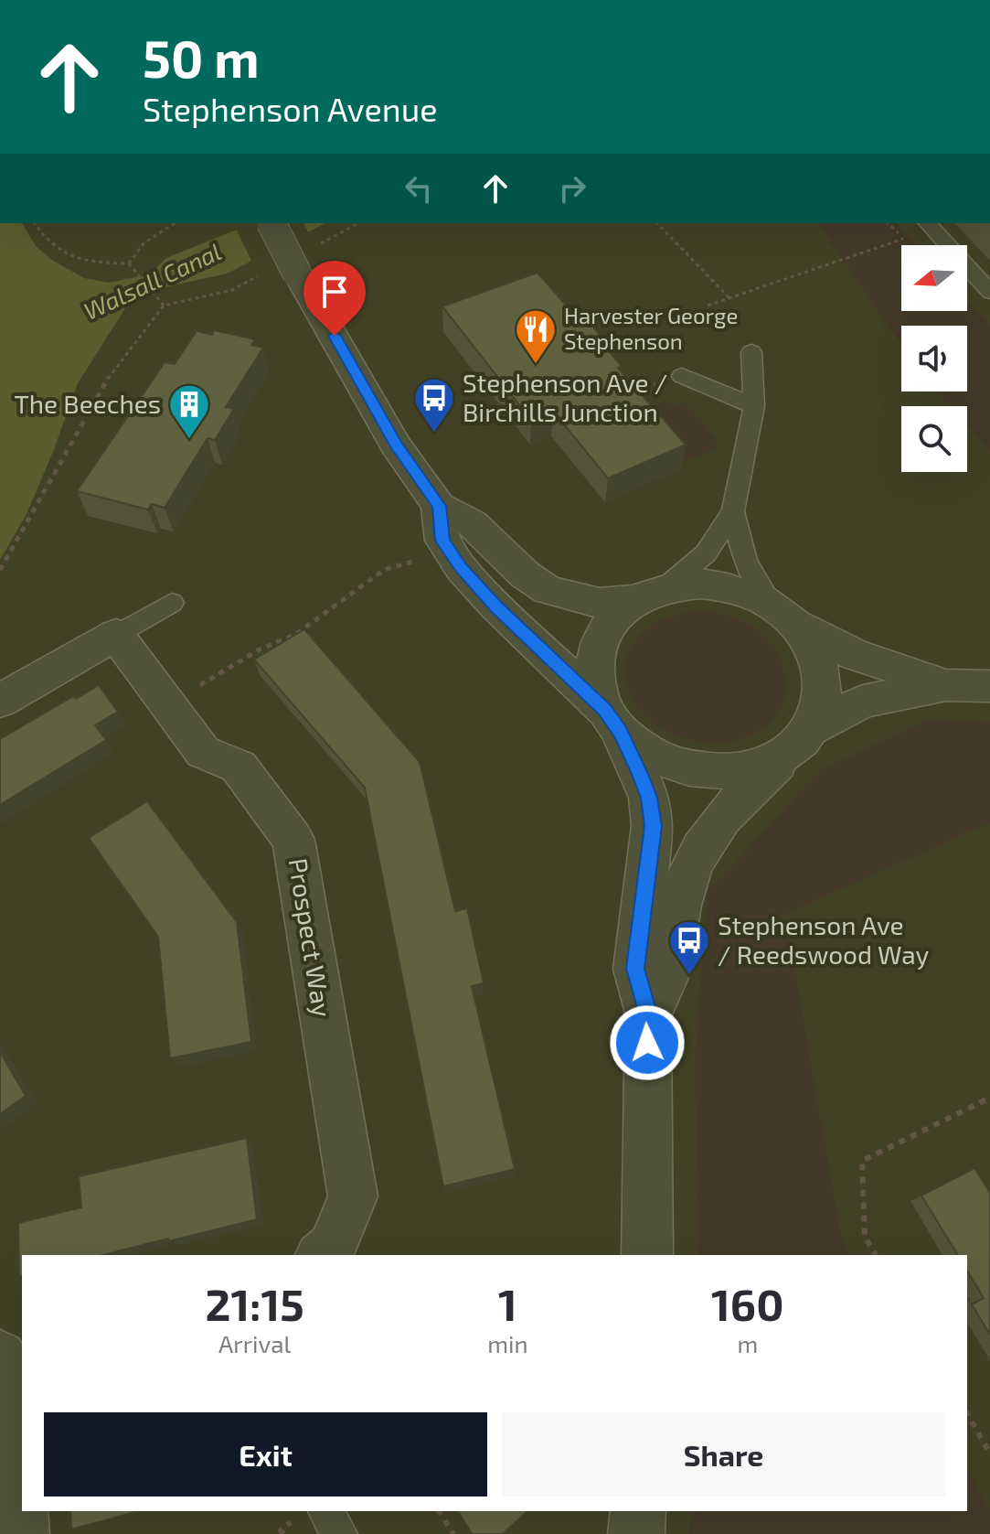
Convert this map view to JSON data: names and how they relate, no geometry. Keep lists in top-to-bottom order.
{
  "streets": {
    "street": ["Prospect Way"]
  },
  "water": ["Walsall Canal"],
  "places": {
    "restaurant": ["Harvester George Stephenson"],
    "bus stop": ["Stephenson Ave / Birchills Junction", "Stephenson Ave / Reedswood Way"],
    "building": ["The Beeches"]
  },
  "north": "left",
  "page": {
    "turn": ["50 m", "Stephenson Avenue"],
    "eta": [
      "21:15",
      "Arrival",
      "1",
      "min",
      "160",
      "m"
    ],
    "buttons": ["Exit", "Share"]
  }
}
